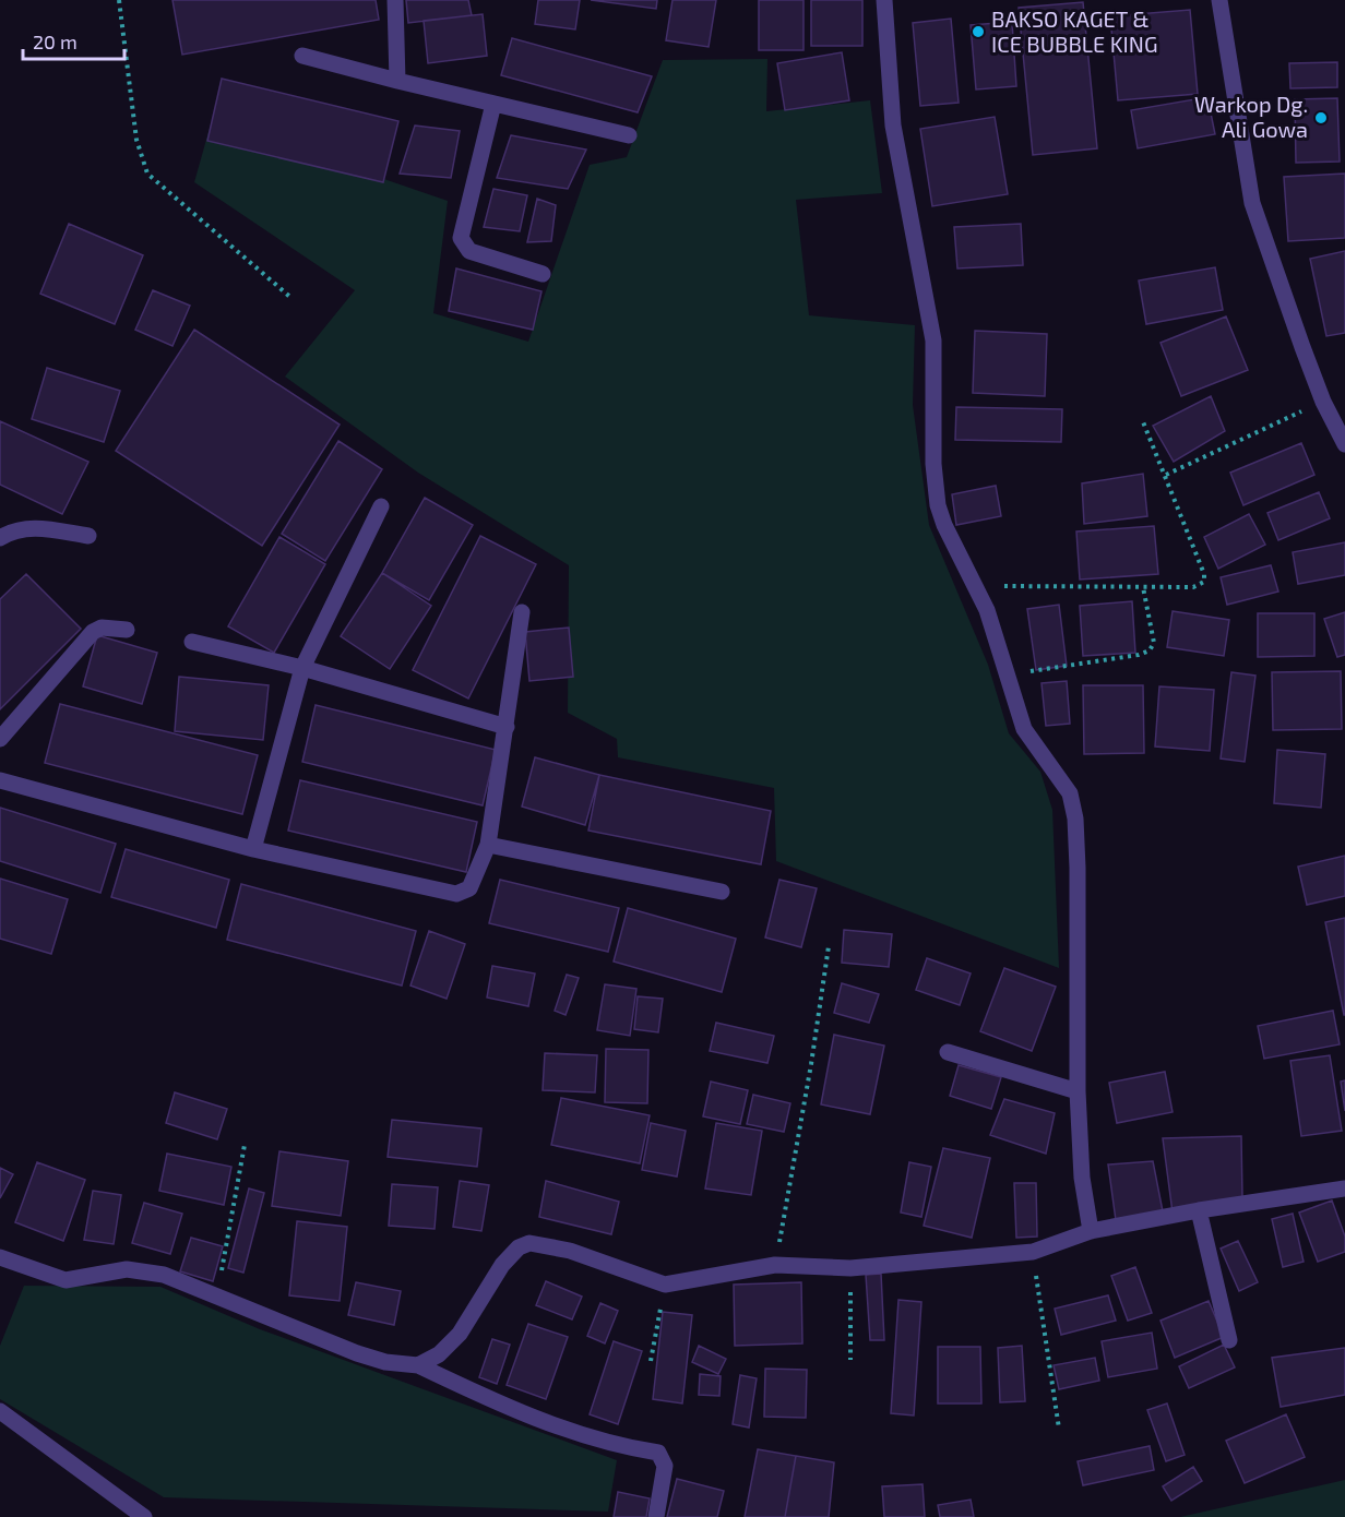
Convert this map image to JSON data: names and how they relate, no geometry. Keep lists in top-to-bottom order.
{
  "places": ["BAKSO KAGET & ICE BUBBLE KING", "Warkop Dg. Ali Gowa"],
  "scale_bar": "20 m"
}
